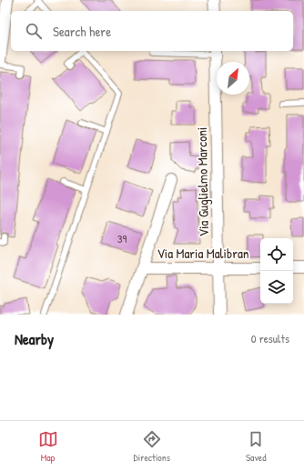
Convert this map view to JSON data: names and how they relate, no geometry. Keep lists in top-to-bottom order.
{
  "streets": {
    "street": ["Via Guglielmo Marconi", "Via Maria Malibran"]
  },
  "crossings": [
    ["Via Guglielmo Marconi", "Via Maria Malibran"]
  ],
  "house_numbers": ["39"],
  "north": "top right",
  "page": {
    "search": "Search here",
    "heading": ["Nearby", "0 results"],
    "nav": ["Map", "Directions", "Saved"]
  }
}
